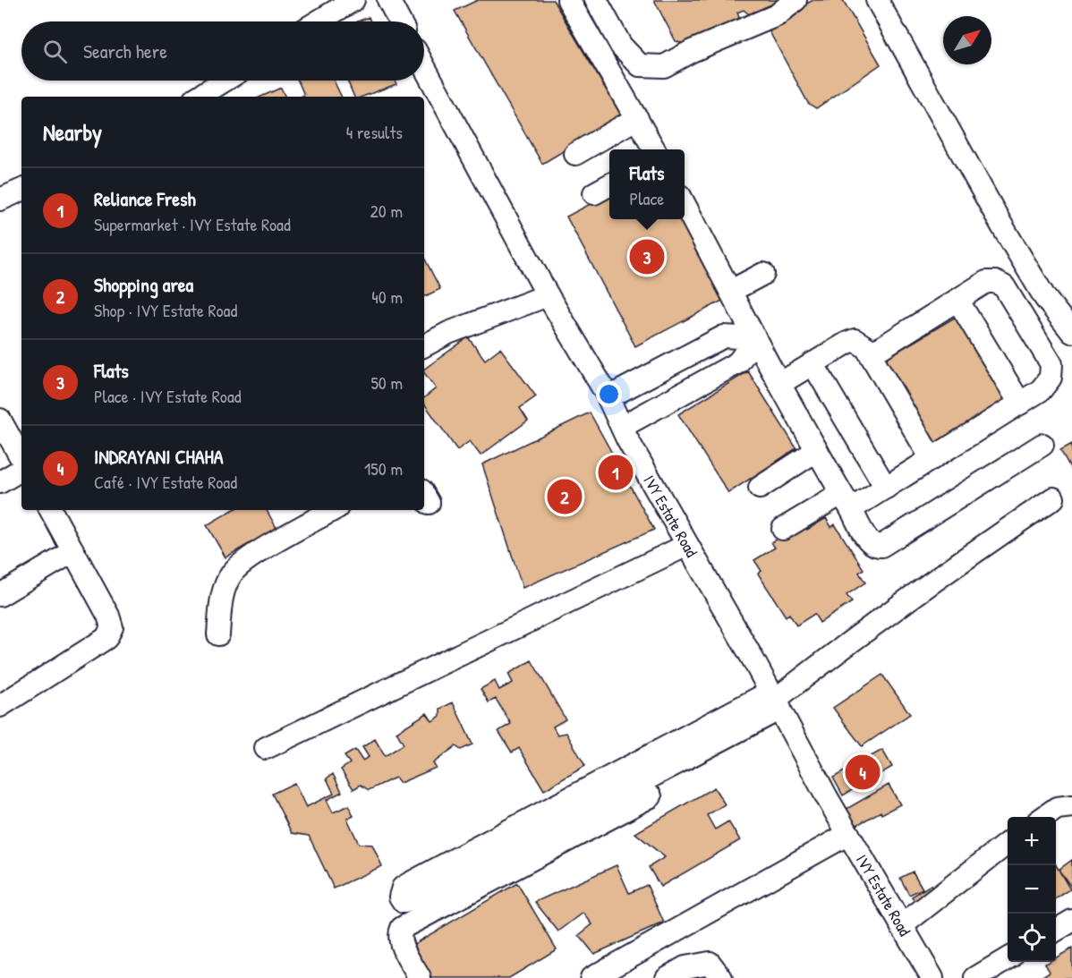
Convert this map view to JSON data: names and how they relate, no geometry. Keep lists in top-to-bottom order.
{
  "streets": {
    "street": ["IVY Estate Road"]
  },
  "north": "top right",
  "page": {
    "search": "Search here",
    "heading": ["Nearby", "4 results"],
    "popup": ["Flats", "Place"],
    "list": [
      {
        "mark": "1",
        "name": "Reliance Fresh",
        "note": "Supermarket · IVY Estate Road",
        "value": "20 m"
      },
      {
        "mark": "2",
        "name": "Shopping area",
        "note": "Shop · IVY Estate Road",
        "value": "40 m"
      },
      {
        "mark": "3",
        "name": "Flats",
        "note": "Place · IVY Estate Road",
        "value": "50 m"
      },
      {
        "mark": "4",
        "name": "INDRAYANI CHAHA",
        "note": "Café · IVY Estate Road",
        "value": "150 m"
      }
    ],
    "pins": [
      "3",
      "1",
      "2",
      "4"
    ],
    "map_buttons": ["+", "−"]
  }
}
